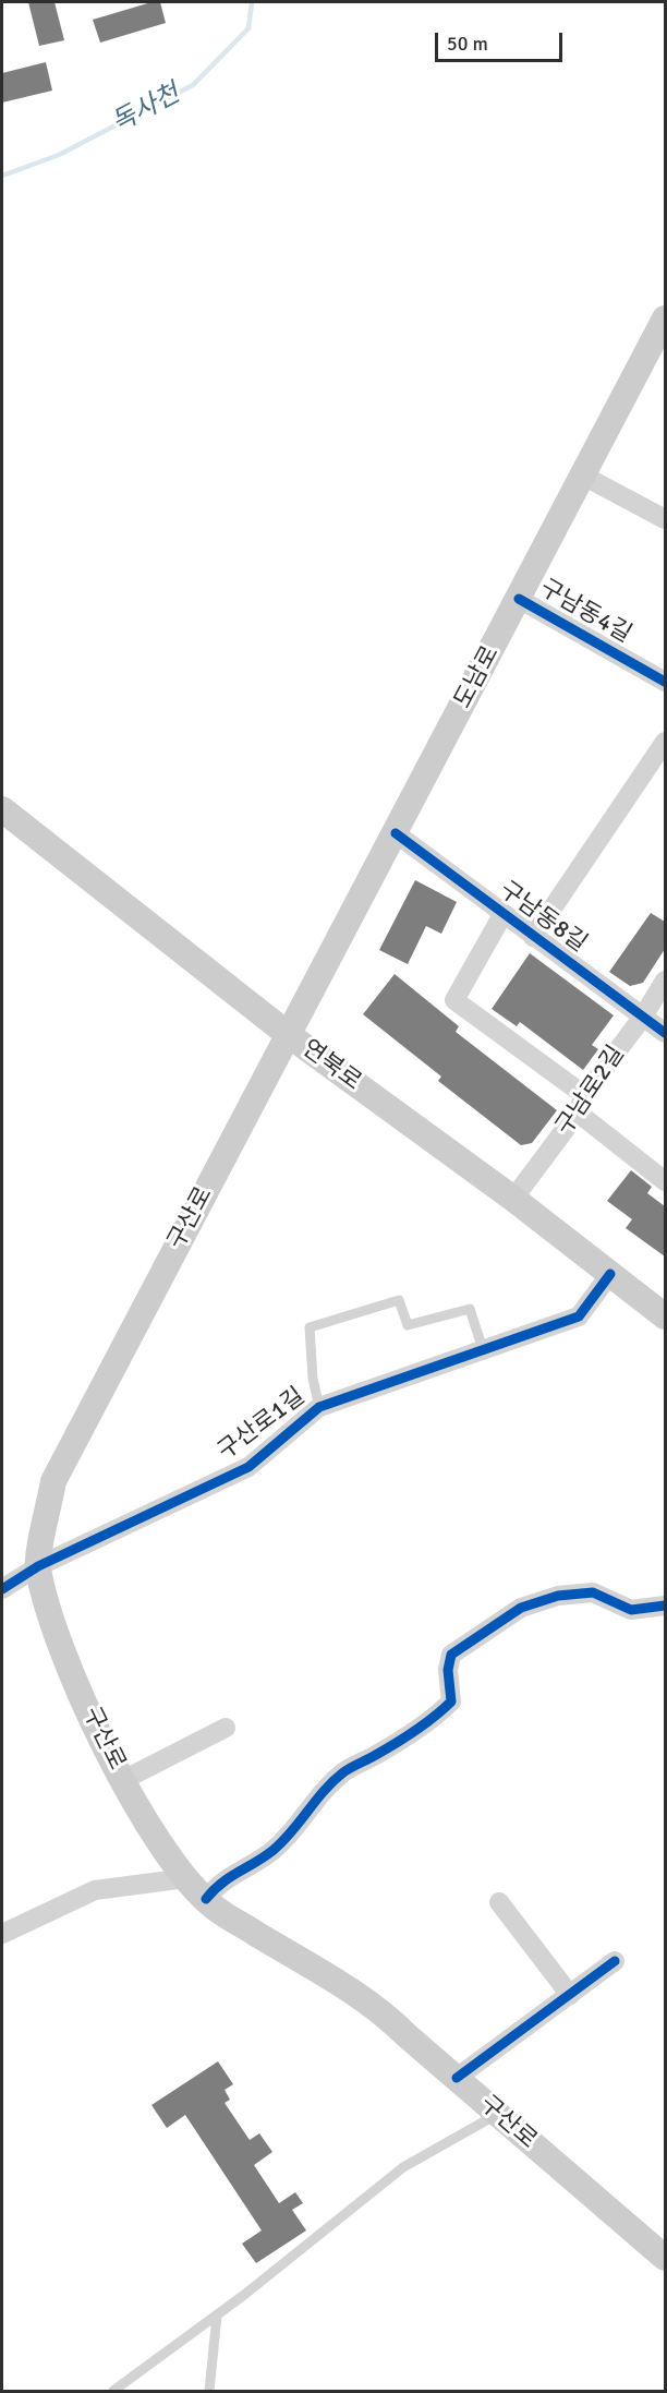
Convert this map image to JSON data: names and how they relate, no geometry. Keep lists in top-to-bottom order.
{
  "streets": {
    "main road": ["도남로", "연북로", "구산로"],
    "street": [
      "구남동4길",
      "구남동8길",
      "구남로2길",
      "구산로1길"
    ]
  },
  "crossings": [
    ["구남동4길", "도남로"],
    ["도남로", "구남동8길"],
    ["도남로", "연북로"],
    ["도남로", "구산로"],
    ["구남동8길", "구남로2길"],
    ["연북로", "구남로2길"],
    ["연북로", "구산로"],
    ["연북로", "구산로1길"],
    ["구산로", "구산로1길"]
  ],
  "water": ["독사천"],
  "scale_bar": "50 m"
}
